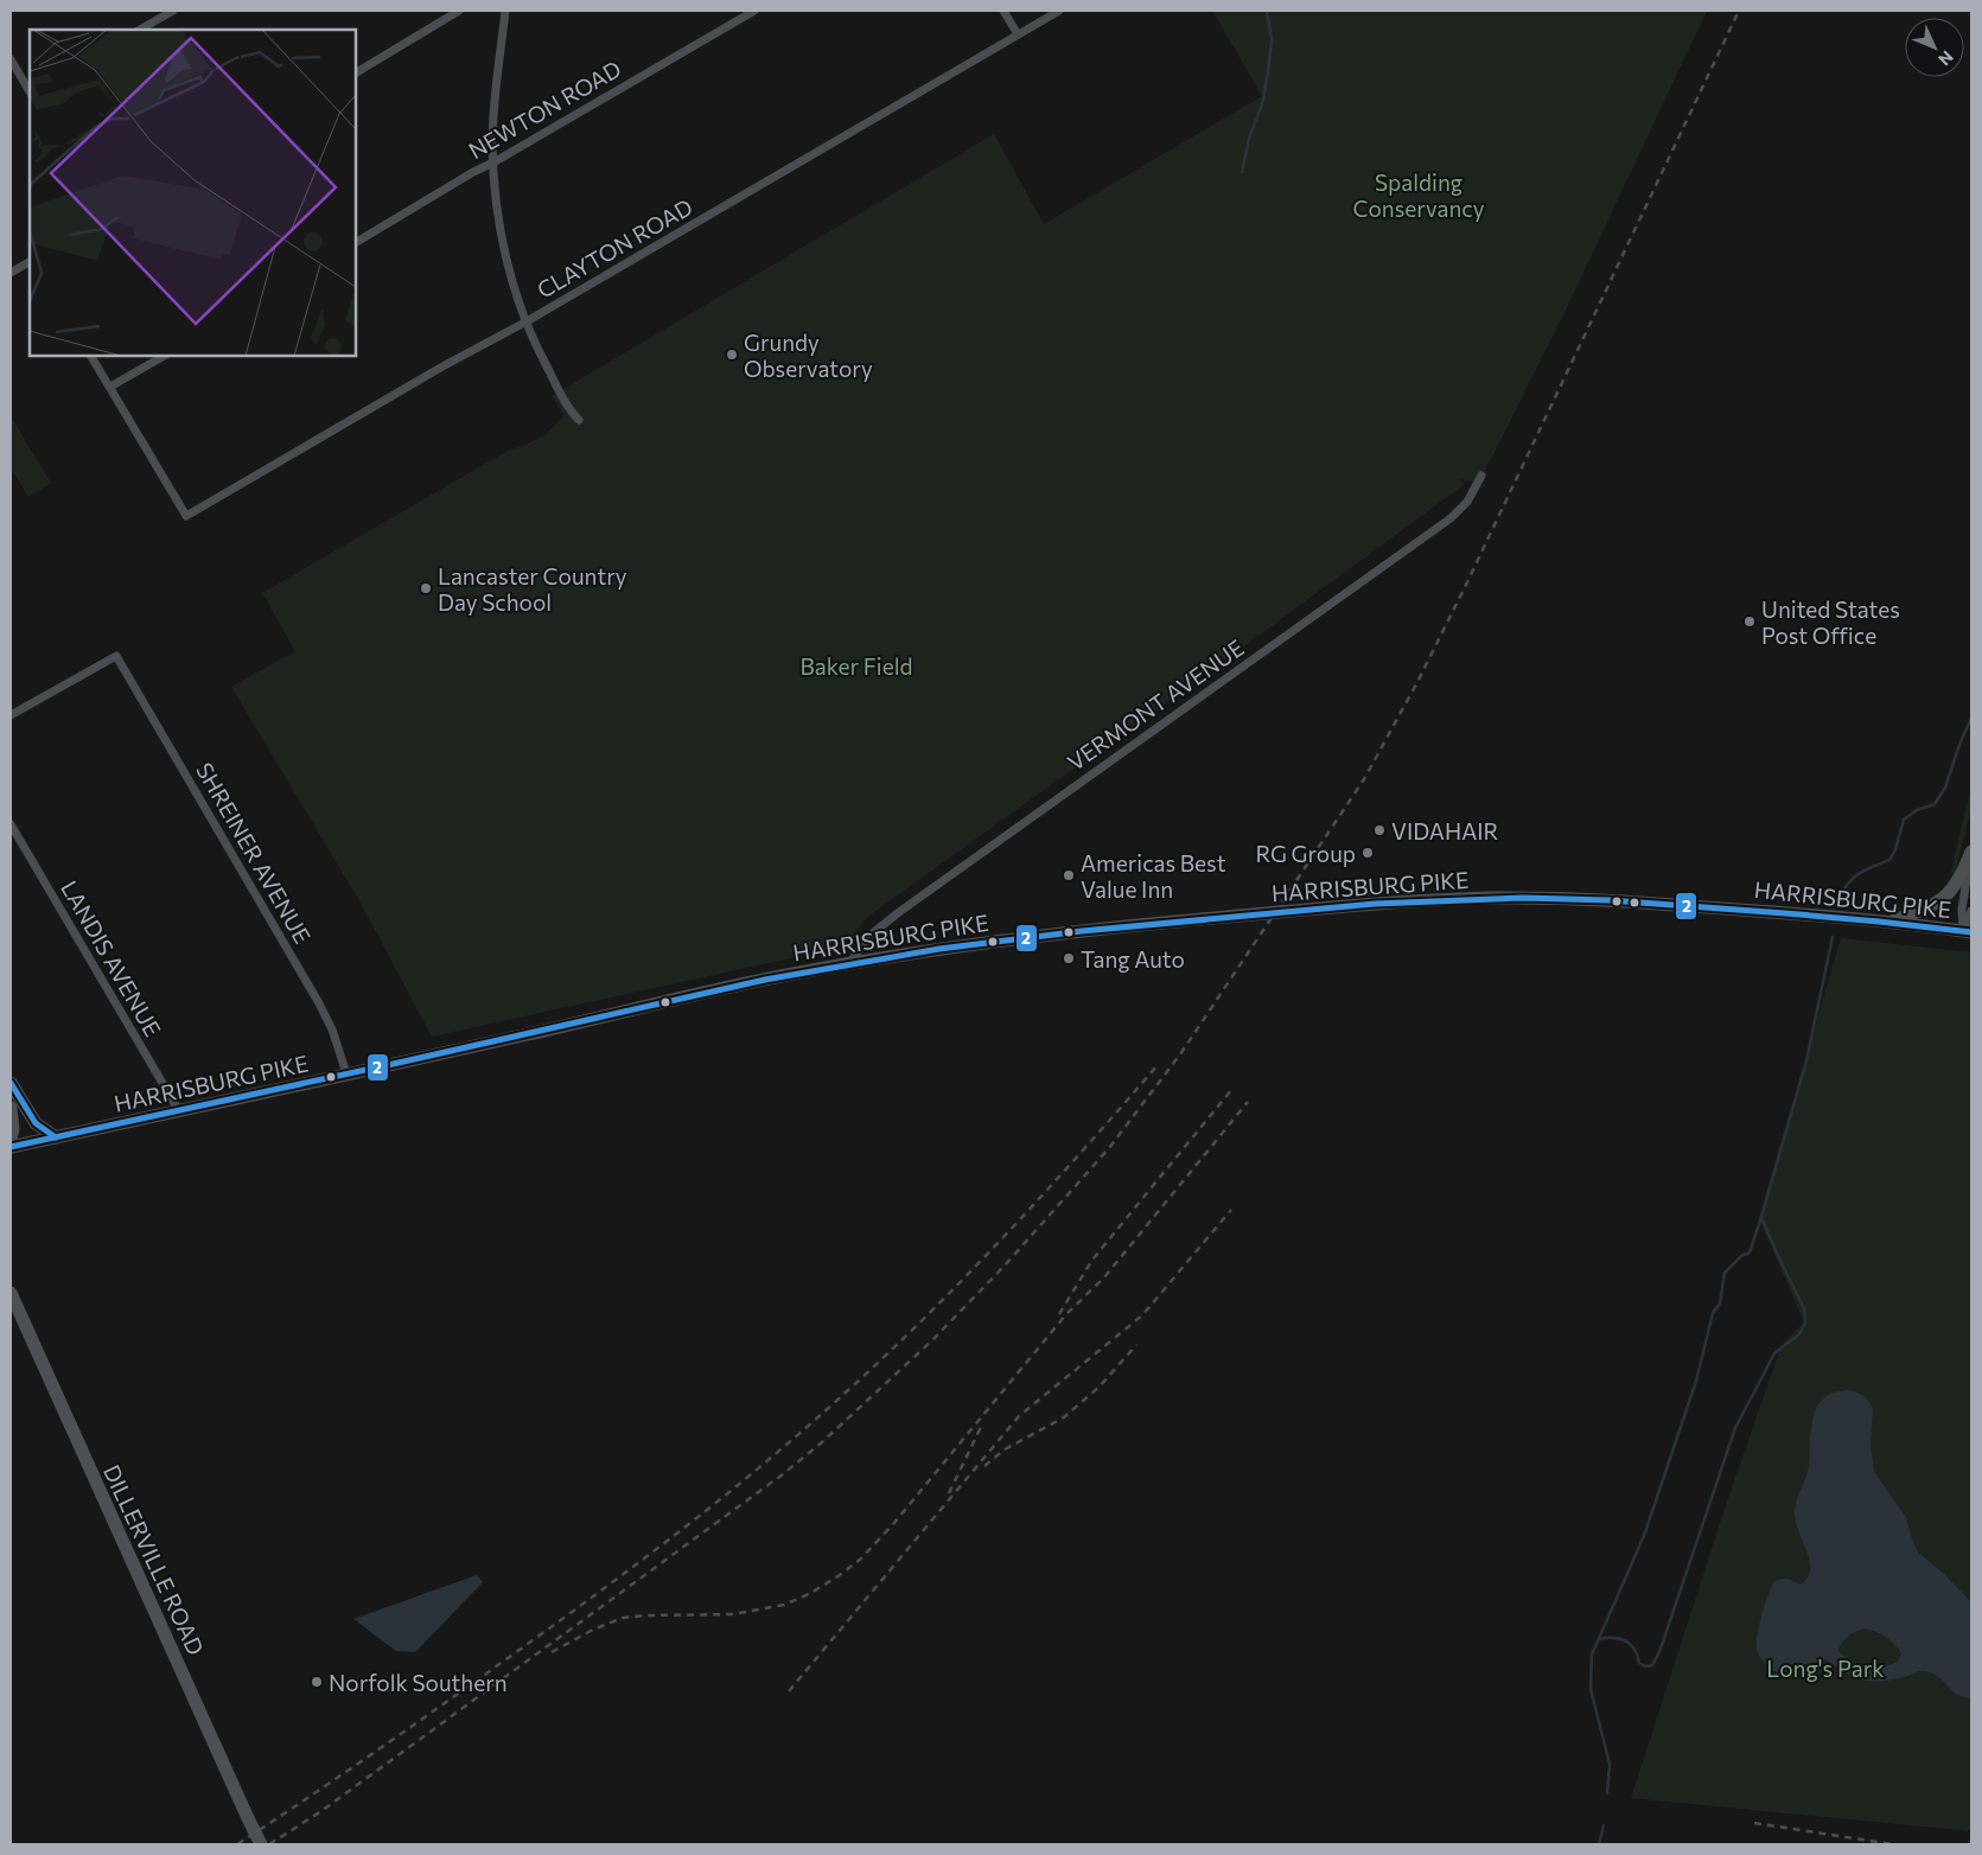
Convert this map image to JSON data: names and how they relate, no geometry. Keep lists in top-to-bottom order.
{
  "streets": {
    "main road": ["HARRISBURG PIKE", "DILLERVILLE ROAD"],
    "street": [
      "NEWTON ROAD",
      "CLAYTON ROAD",
      "VERMONT AVENUE",
      "SHREINER AVENUE",
      "LANDIS AVENUE"
    ]
  },
  "crossings": [
    ["VERMONT AVENUE", "HARRISBURG PIKE"],
    ["SHREINER AVENUE", "HARRISBURG PIKE"],
    ["HARRISBURG PIKE", "LANDIS AVENUE"]
  ],
  "parks": ["Spalding Conservancy", "Baker Field", "Long's Park"],
  "places": [
    "Grundy Observatory",
    "Lancaster Country Day School",
    "United States Post Office",
    "VIDAHAIR",
    "RG Group",
    "Americas Best Value Inn",
    "Tang Auto",
    "Norfolk Southern"
  ],
  "lines": ["transit line 2"],
  "north": "bottom right"
}
